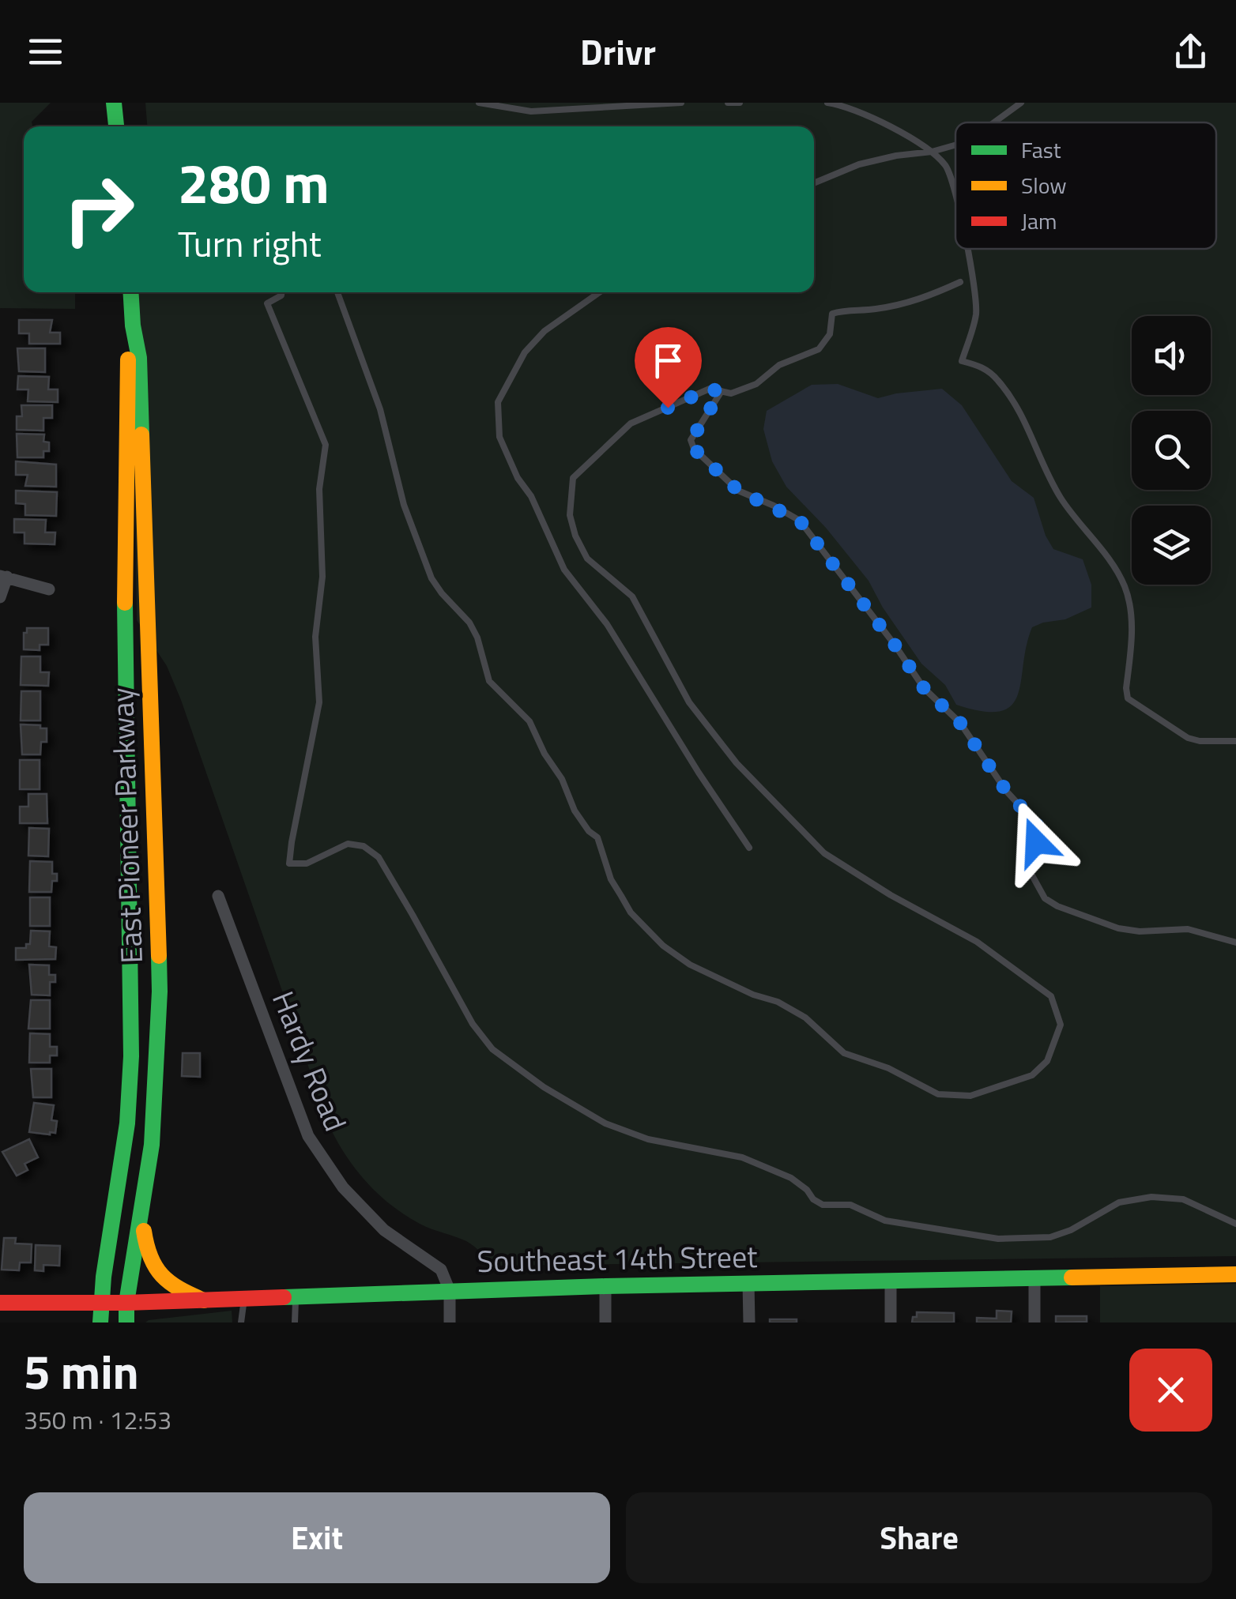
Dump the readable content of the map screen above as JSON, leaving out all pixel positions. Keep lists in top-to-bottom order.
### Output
{
  "streets": {
    "main road": ["East Pioneer Parkway", "Southeast 14th Street"],
    "street": ["Hardy Road"]
  },
  "crossings": [
    ["East Pioneer Parkway", "Southeast 14th Street"],
    ["Hardy Road", "Southeast 14th Street"]
  ],
  "legend": ["Fast", "Slow", "Jam"],
  "page": {
    "header": "Drivr",
    "turn": ["280 m", "Turn right"],
    "heading": ["5 min", "350 m · 12:53"],
    "buttons": ["Exit", "Share"]
  }
}
